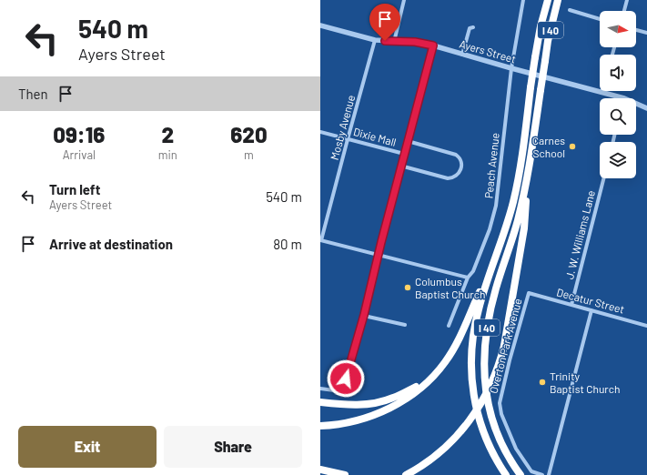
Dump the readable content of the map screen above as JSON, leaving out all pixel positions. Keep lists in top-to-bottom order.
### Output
{
  "streets": {
    "highway": ["I 40"],
    "street": [
      "Ayers Street",
      "Mosby Avenue",
      "Dixie Mall",
      "Peach Avenue",
      "J. W. Williams Lane",
      "Decatur Street",
      "Overton Park Avenue"
    ]
  },
  "crossings": [
    ["Ayers Street", "Mosby Avenue"],
    ["Ayers Street", "Peach Avenue"],
    ["Mosby Avenue", "Dixie Mall"],
    ["J. W. Williams Lane", "Decatur Street"],
    ["Decatur Street", "Overton Park Avenue"]
  ],
  "places": ["Carnes School", "Columbus Baptist Church", "Trinity Baptist Church"],
  "north": "right",
  "page": {
    "turn": ["540 m", "Ayers Street"],
    "then": "Then",
    "eta": [
      "09:16",
      "Arrival",
      "2",
      "min",
      "620",
      "m"
    ],
    "list": [
      {
        "name": "Turn left",
        "note": "Ayers Street",
        "value": "540 m"
      },
      {
        "name": "Arrive at destination",
        "value": "80 m"
      }
    ],
    "buttons": ["Exit", "Share"]
  }
}
